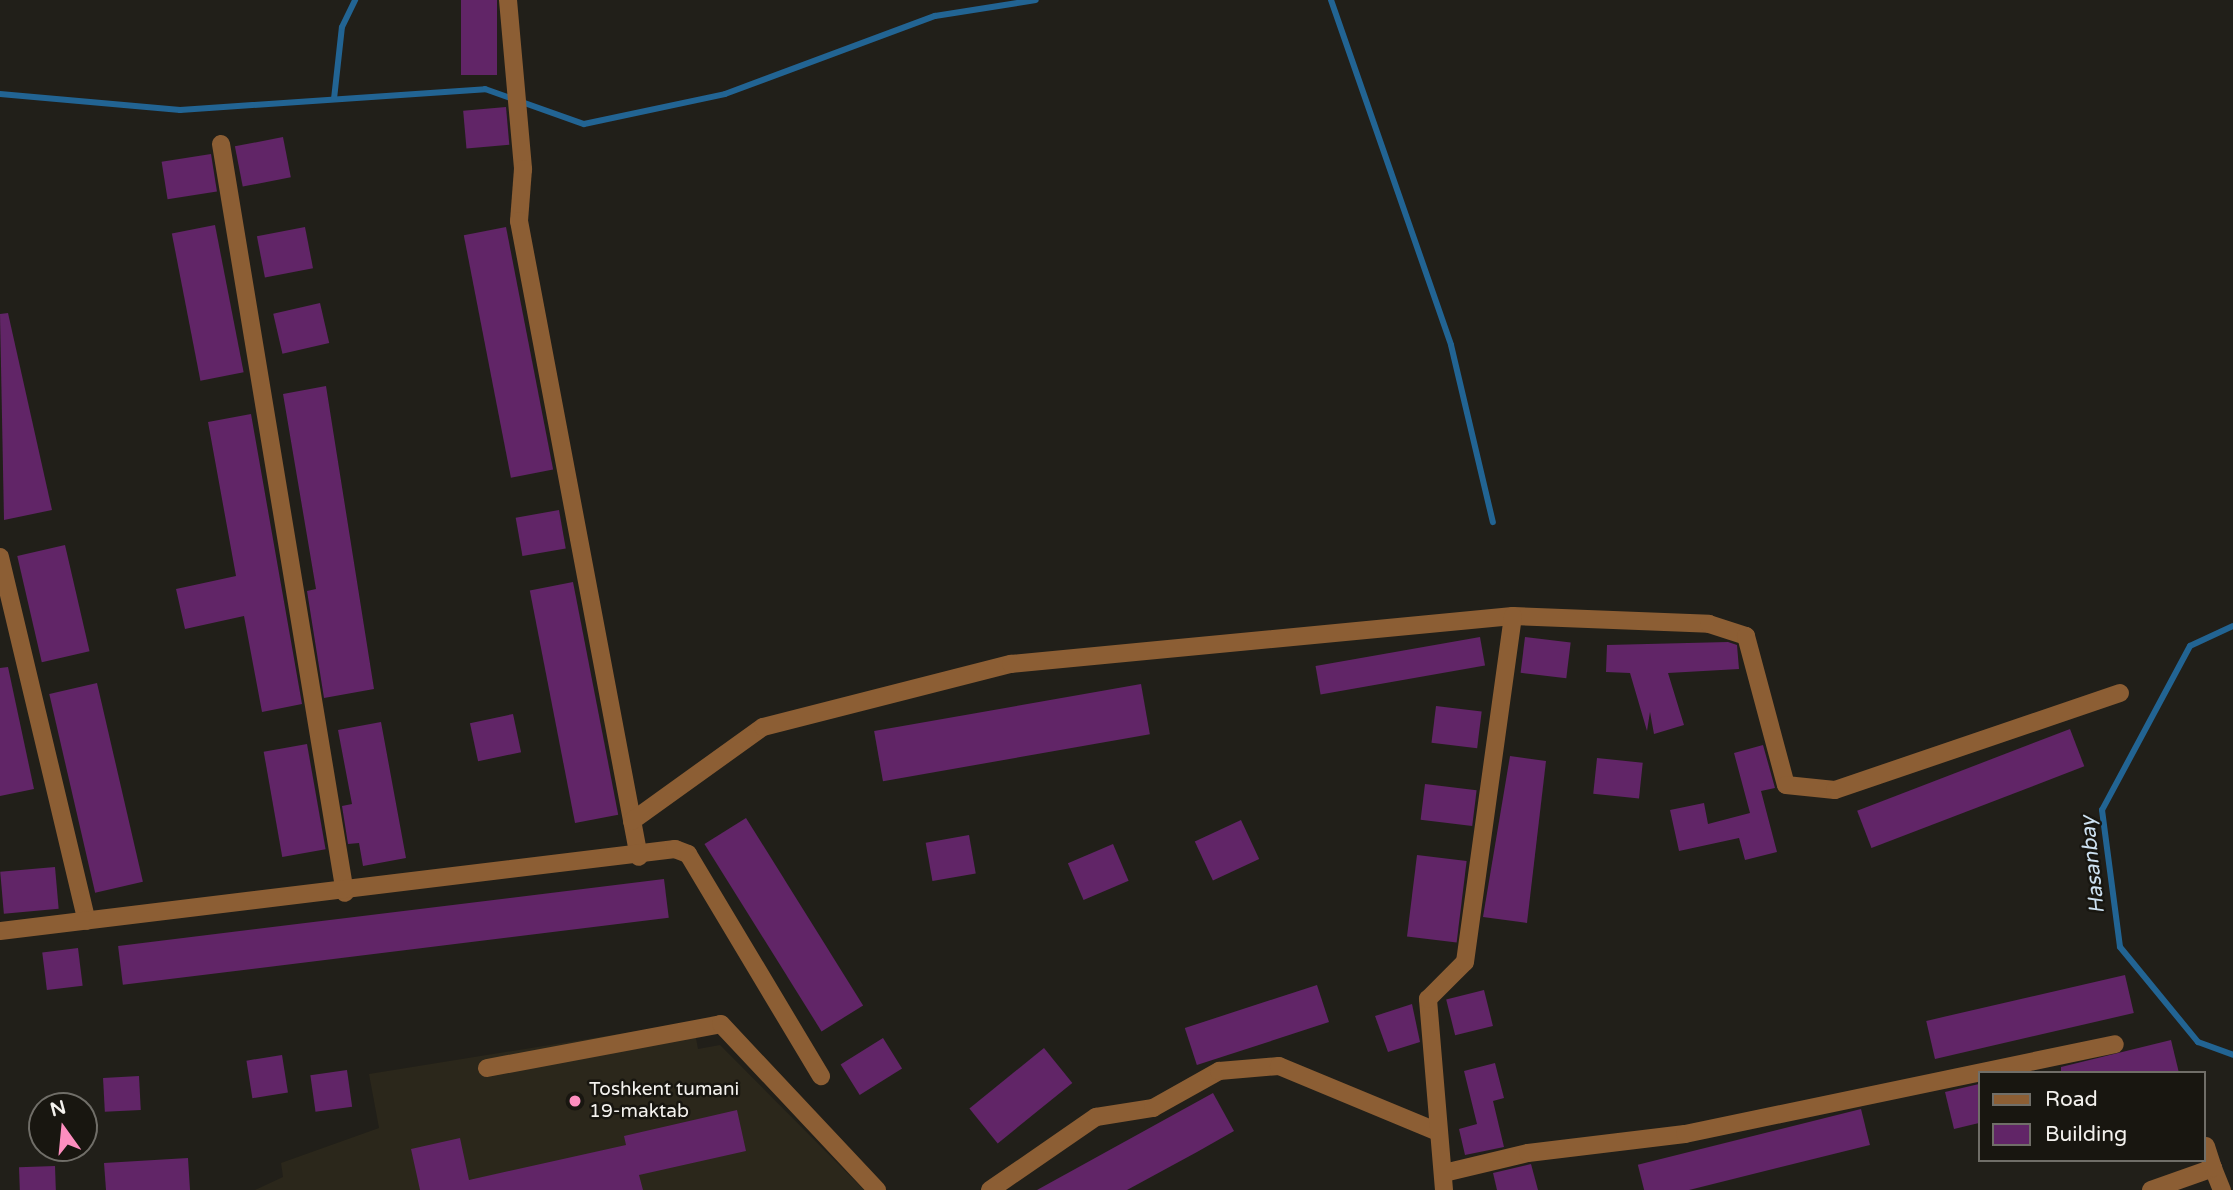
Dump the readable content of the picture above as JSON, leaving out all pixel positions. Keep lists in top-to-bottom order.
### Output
{
  "water": ["Hasanbay"],
  "places": ["Toshkent tumani 19-maktab"],
  "legend": ["Road", "Building"],
  "north": "top"
}
